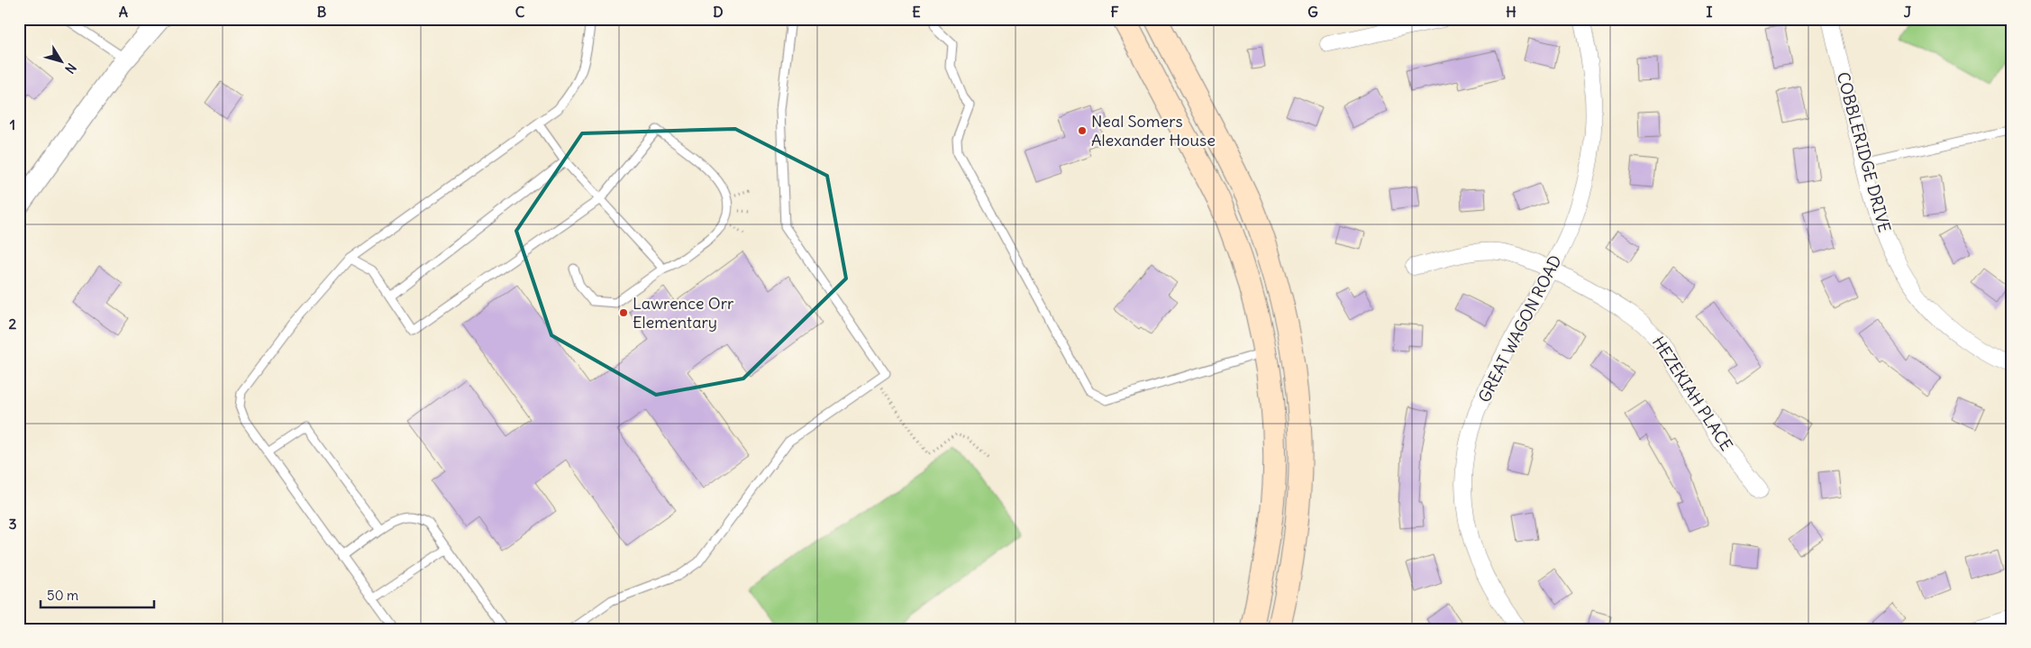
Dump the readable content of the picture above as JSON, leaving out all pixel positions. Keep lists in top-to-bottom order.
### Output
{
  "streets": {
    "street": ["COBBLERIDGE DRIVE", "GREAT WAGON ROAD", "HEZEKIAH PLACE"]
  },
  "crossings": [
    ["GREAT WAGON ROAD", "HEZEKIAH PLACE"]
  ],
  "places": ["Neal Somers Alexander House", "Lawrence Orr Elementary"],
  "scale_bar": "50 m",
  "north": "bottom right",
  "grid": {
    "columns": [
      "A",
      "B",
      "C",
      "D",
      "E",
      "F",
      "G",
      "H",
      "I",
      "J"
    ],
    "rows": ["1", "2", "3"]
  }
}
